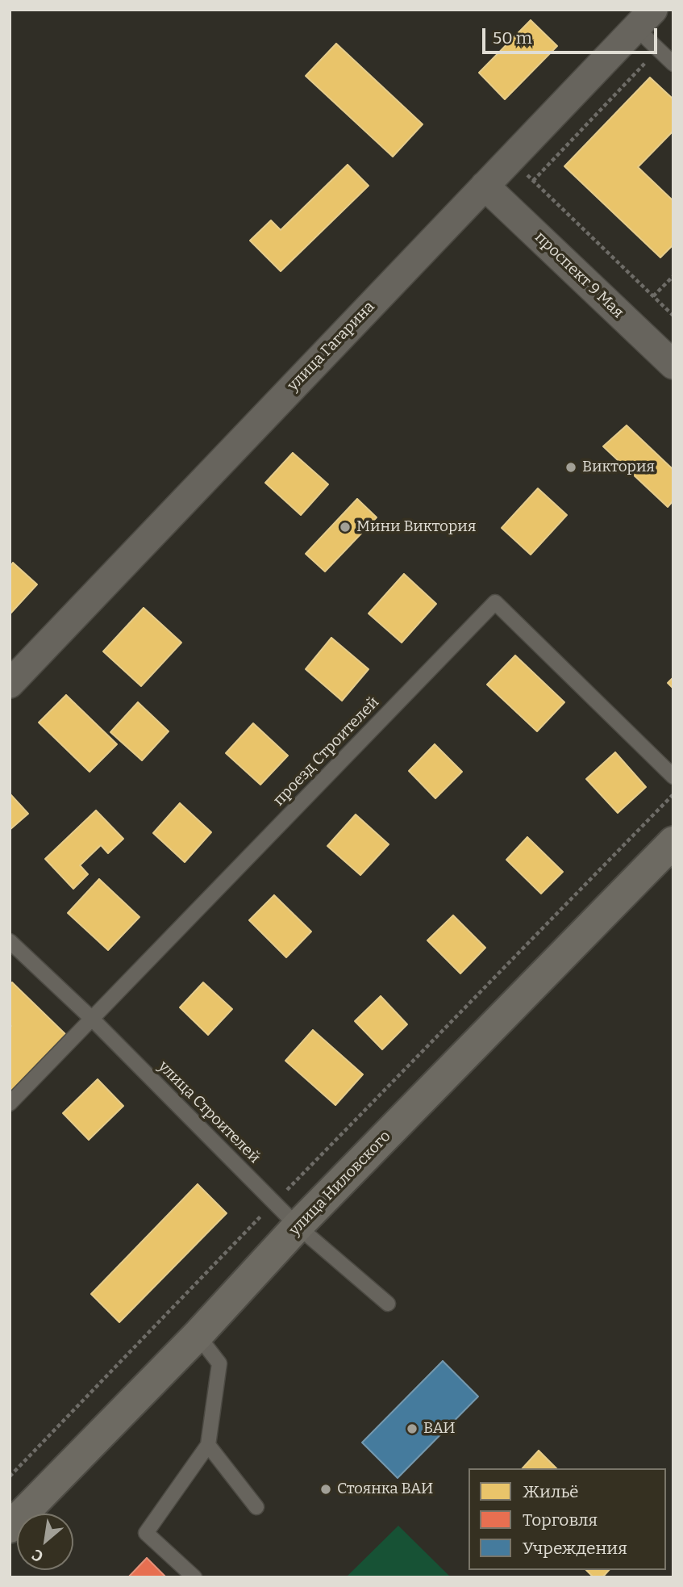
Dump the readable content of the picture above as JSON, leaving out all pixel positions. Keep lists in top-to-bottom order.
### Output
{
  "streets": {
    "street": ["проспект 9 Мая", "улица Гагарина", "улица Ниловского"],
    "lane": ["проезд Строителей", "улица Строителей"]
  },
  "crossings": [
    ["проспект 9 Мая", "улица Гагарина"],
    ["проезд Строителей", "улица Строителей"],
    ["улица Строителей", "улица Ниловского"]
  ],
  "places": [
    "Виктория",
    "Мини Виктория",
    "ВАИ",
    "Стоянка ВАИ"
  ],
  "legend": ["Жильё", "Торговля", "Учреждения"],
  "scale_bar": "50 m",
  "north": "bottom left"
}
